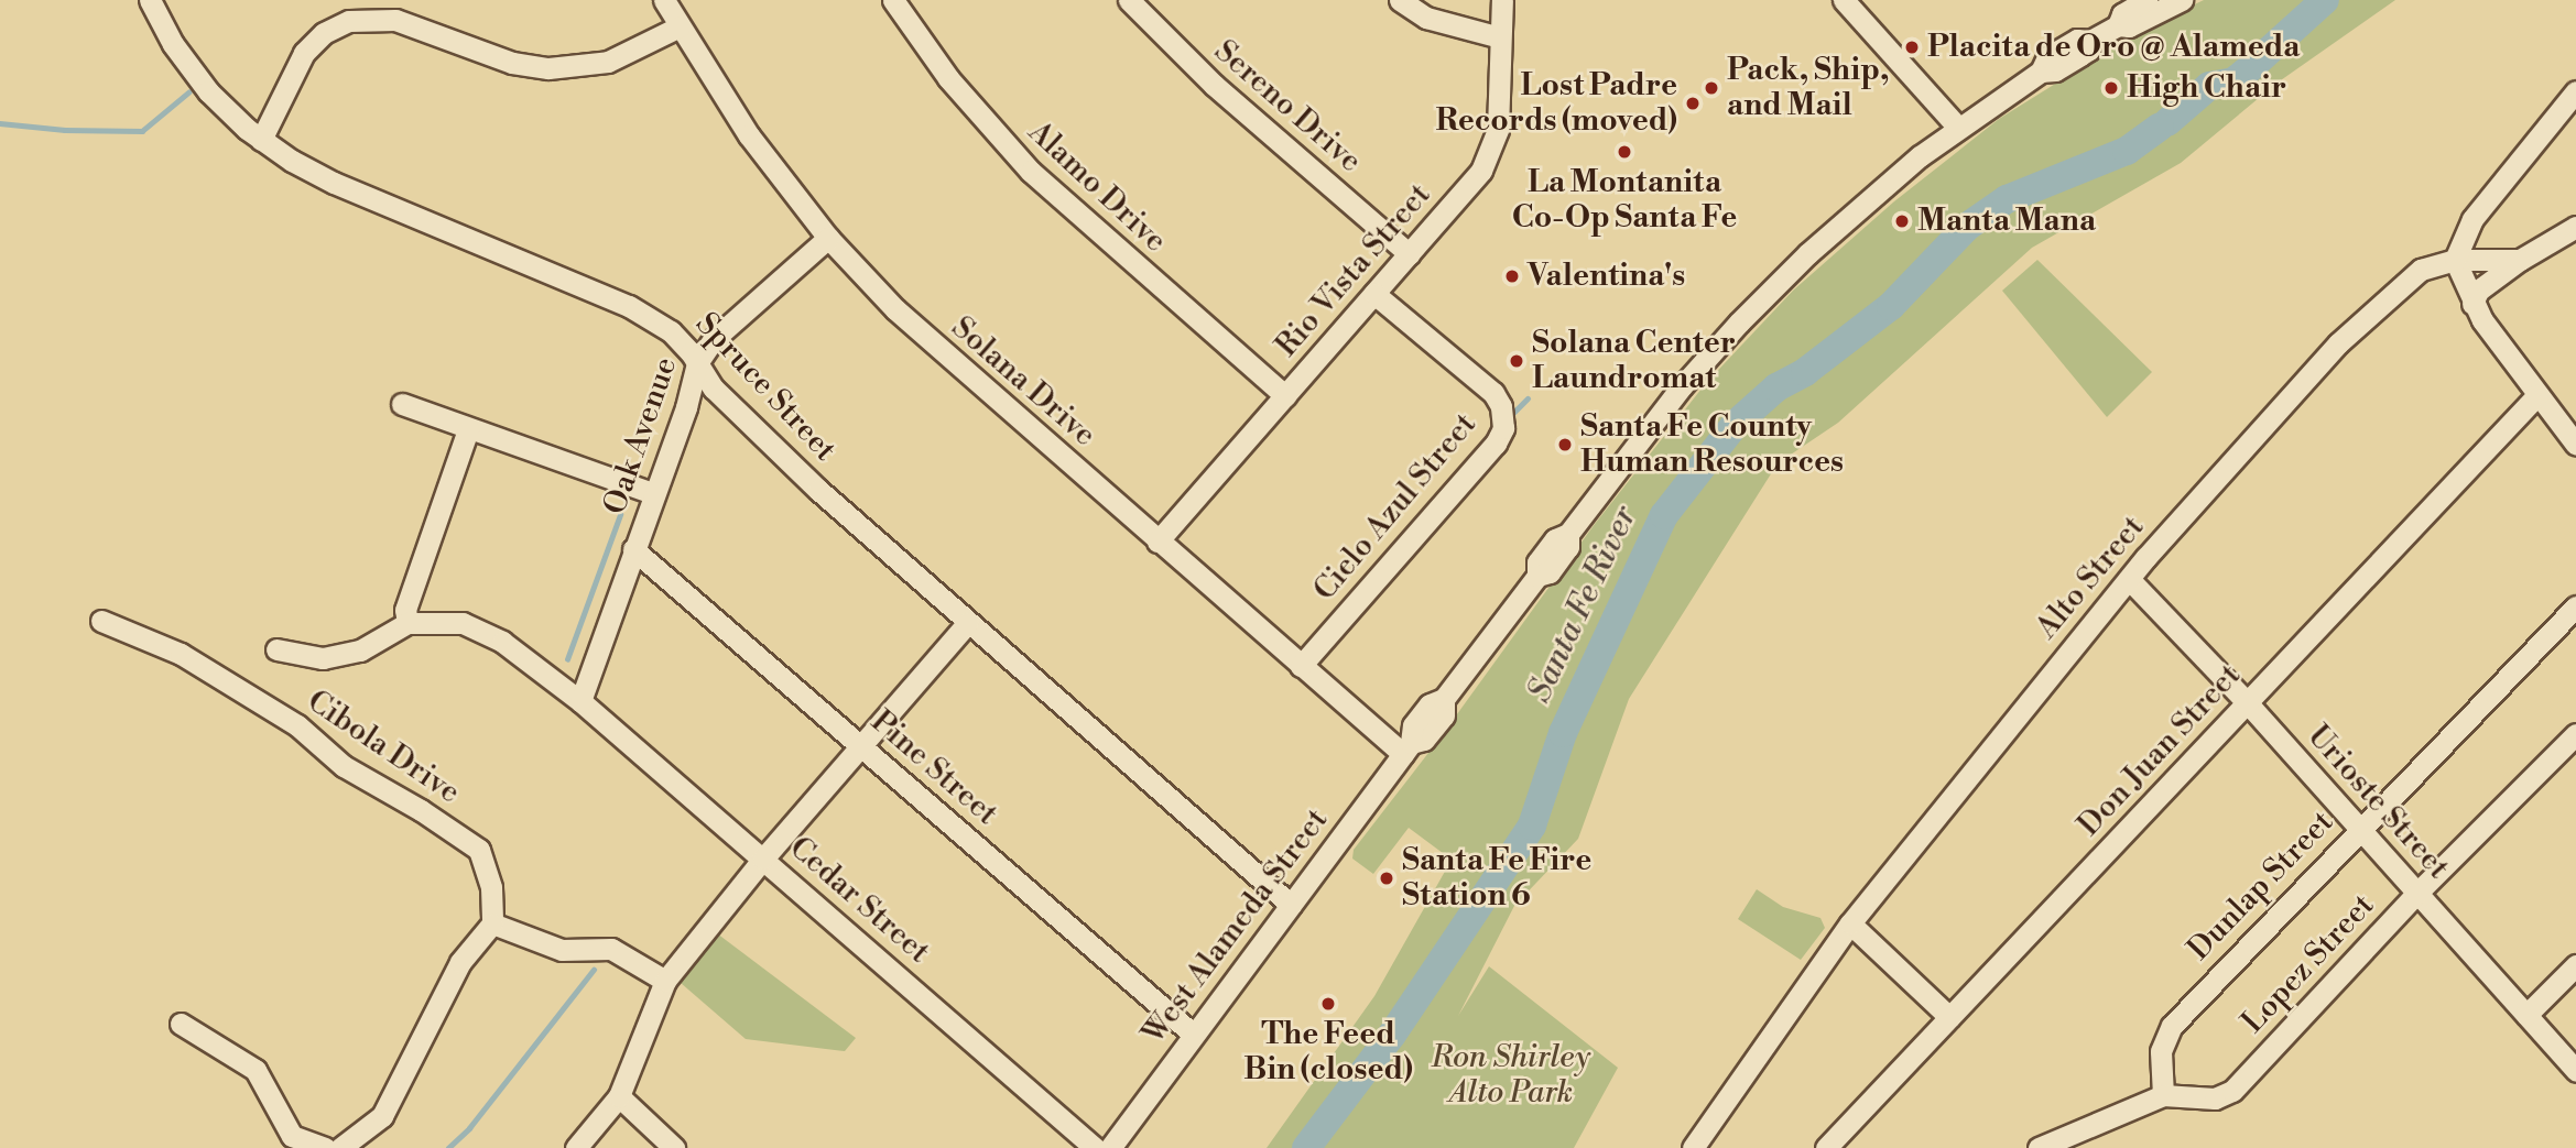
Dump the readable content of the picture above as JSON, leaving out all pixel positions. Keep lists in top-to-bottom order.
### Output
{
  "streets": {
    "street": [
      "Sereno Drive",
      "Alamo Drive",
      "Rio Vista Street",
      "Solana Drive",
      "Spruce Street",
      "Oak Avenue",
      "Cielo Azul Street",
      "Alto Street",
      "Cibola Drive",
      "Don Juan Street",
      "Pine Street",
      "Urioste Street",
      "Dunlap Street",
      "Cedar Street",
      "West Alameda Street",
      "Lopez Street"
    ]
  },
  "crossings": [
    ["Sereno Drive", "Rio Vista Street"],
    ["Alamo Drive", "Rio Vista Street"],
    ["Rio Vista Street", "Solana Drive"],
    ["Rio Vista Street", "Cielo Azul Street"],
    ["Solana Drive", "Oak Avenue"],
    ["Solana Drive", "Cielo Azul Street"],
    ["Solana Drive", "West Alameda Street"],
    ["Spruce Street", "Oak Avenue"],
    ["Spruce Street", "West Alameda Street"],
    ["Oak Avenue", "Pine Street"],
    ["Oak Avenue", "Cedar Street"],
    ["Alto Street", "Urioste Street"],
    ["Don Juan Street", "Urioste Street"],
    ["Pine Street", "West Alameda Street"],
    ["Urioste Street", "Dunlap Street"],
    ["Urioste Street", "Lopez Street"],
    ["Dunlap Street", "Lopez Street"]
  ],
  "water": ["Santa Fe River"],
  "parks": ["Ron Shirley Alto Park"],
  "places": [
    "Placita de Oro @ Alameda",
    "Pack, Ship, and Mail",
    "High Chair",
    "Lost Padre Records (moved)",
    "La Montanita Co-Op Santa Fe",
    "Manta Mana",
    "Valentina's",
    "Solana Center Laundromat",
    "Santa Fe County Human Resources",
    "Santa Fe Fire Station 6",
    "The Feed Bin (closed)"
  ]
}
